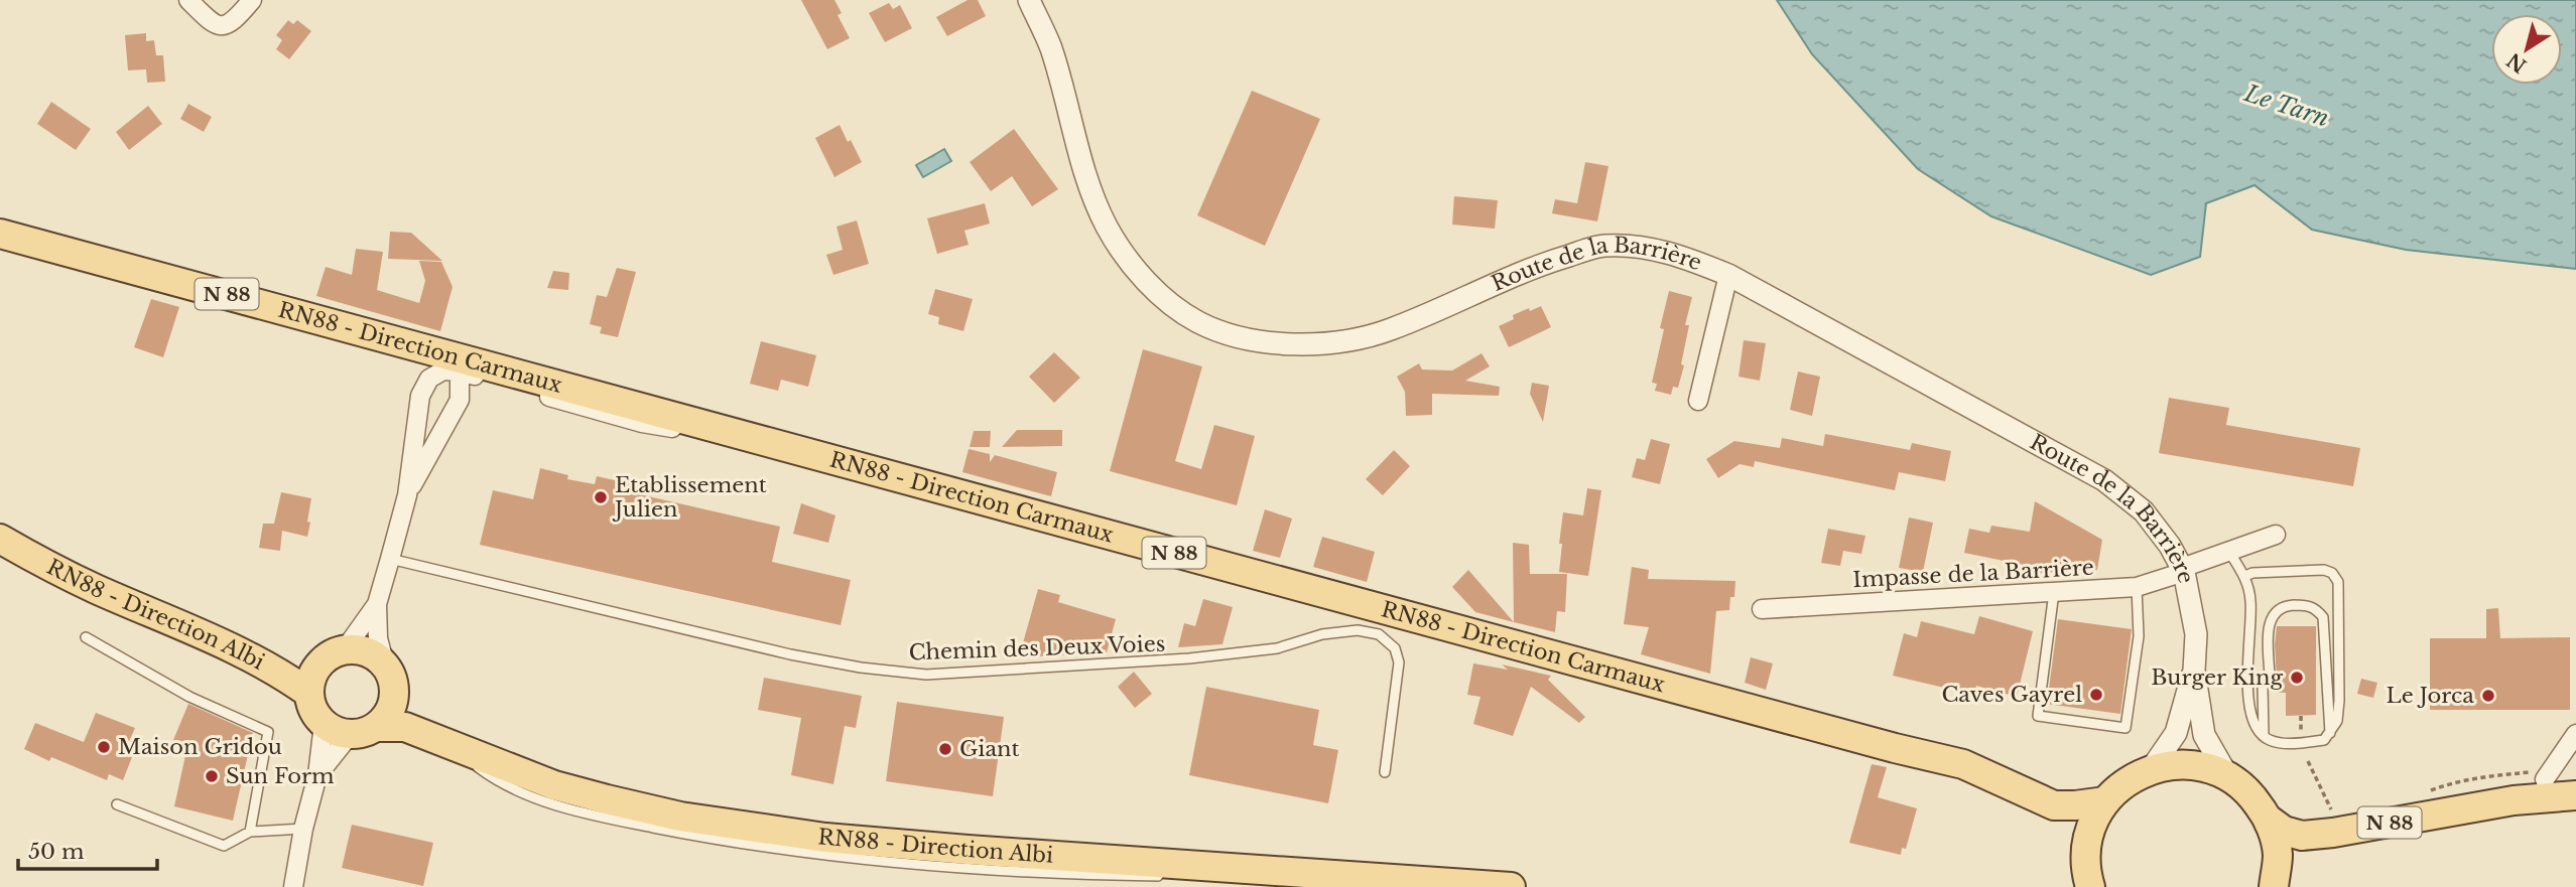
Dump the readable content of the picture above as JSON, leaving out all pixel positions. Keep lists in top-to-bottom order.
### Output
{
  "streets": {
    "main road": ["N 88", "RN88 - Direction Carmaux", "RN88 - Direction Albi"],
    "street": ["Route de la Barrière", "Impasse de la Barrière"],
    "lane": ["Chemin des Deux Voies"]
  },
  "crossings": [
    ["Route de la Barrière", "Impasse de la Barrière"]
  ],
  "water": ["Le Tarn"],
  "places": [
    "Etablissement Julien",
    "Burger King",
    "Caves Gayrel",
    "Le Jorca",
    "Maison Gridou",
    "Giant",
    "Sun Form"
  ],
  "scale_bar": "50 m",
  "north": "bottom left"
}
